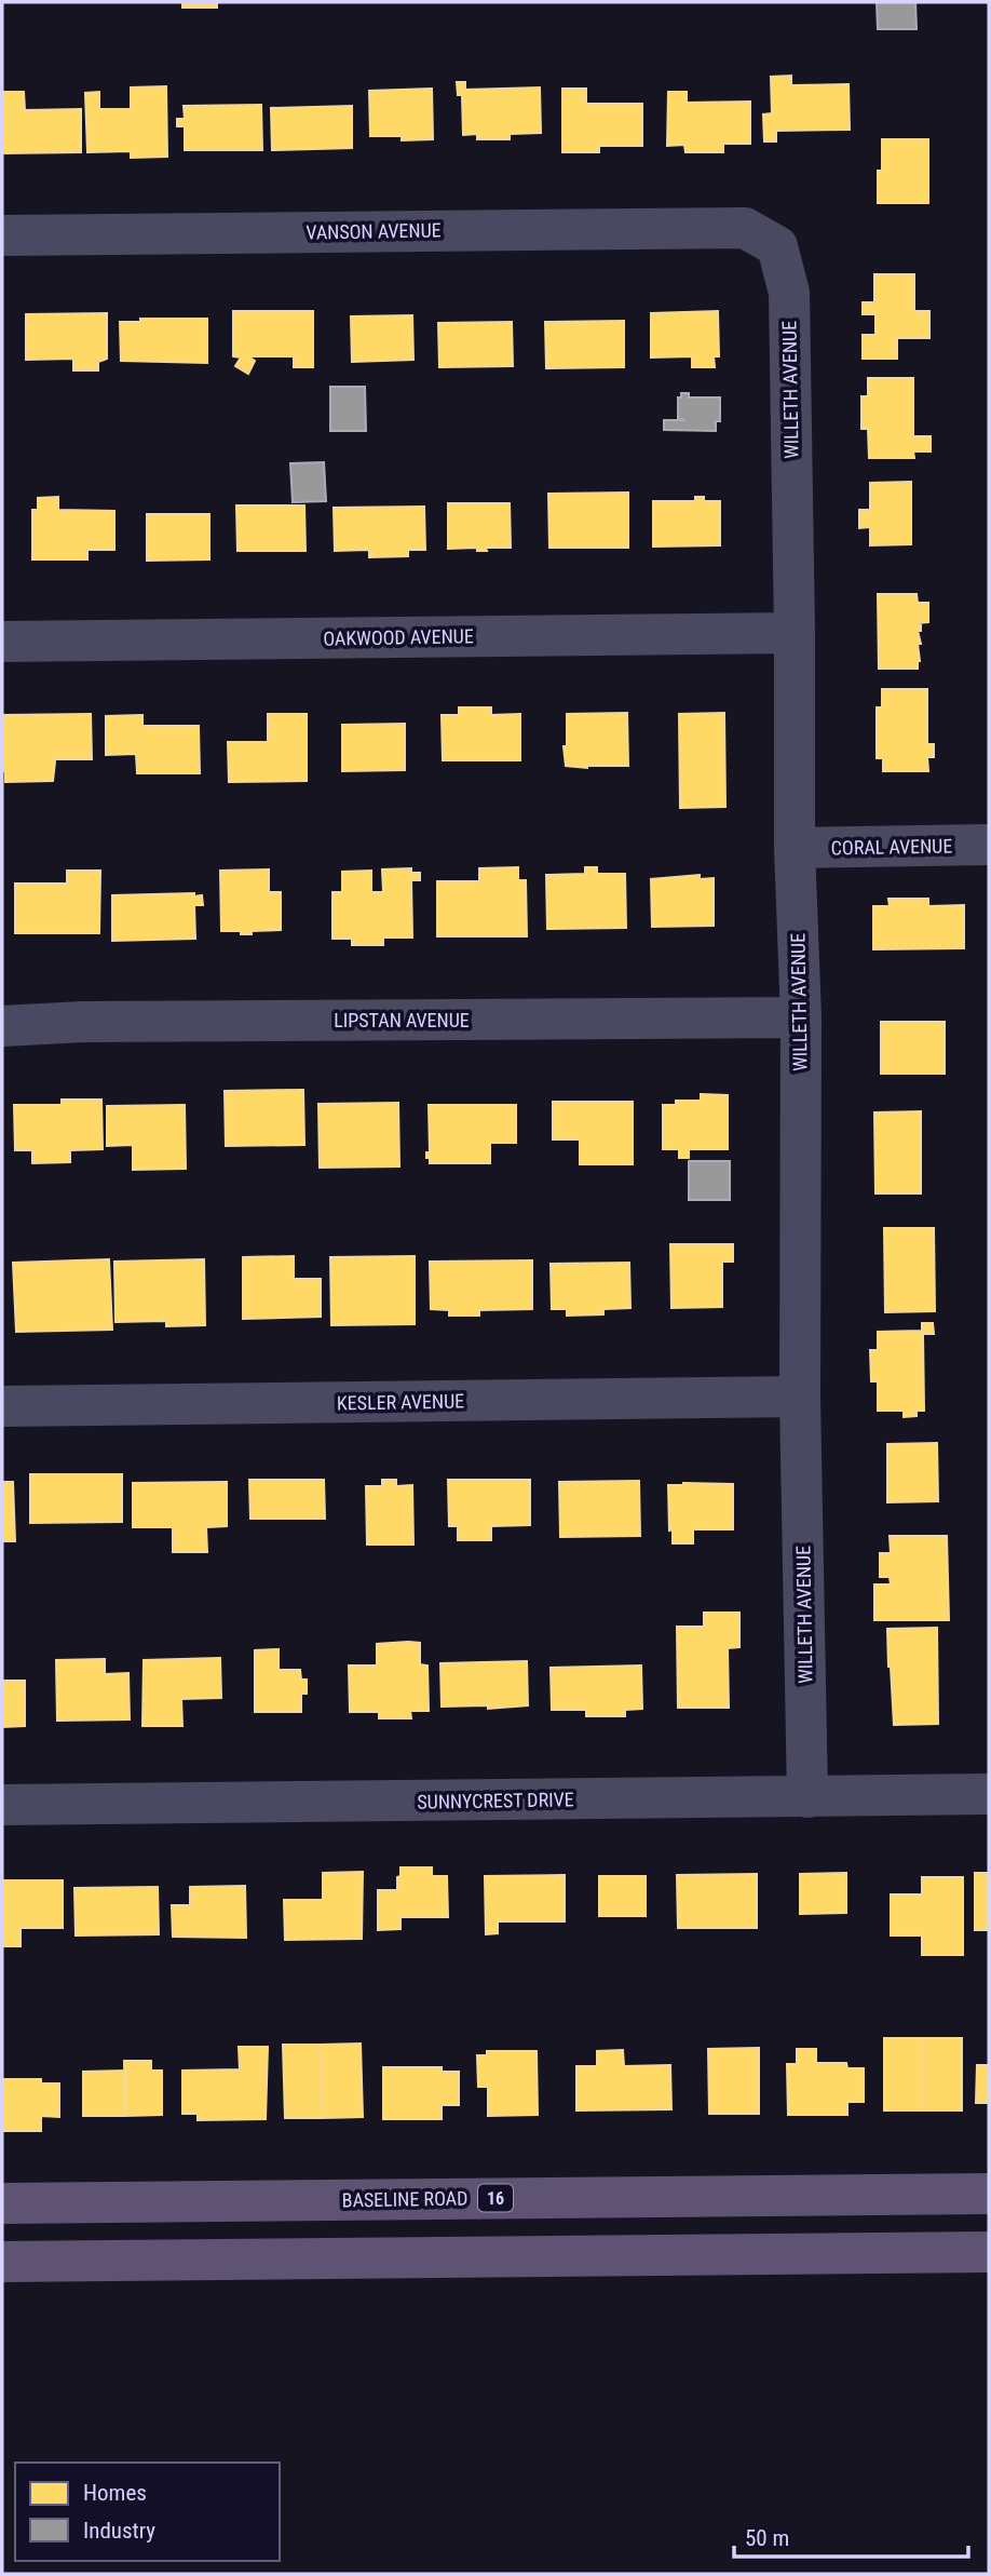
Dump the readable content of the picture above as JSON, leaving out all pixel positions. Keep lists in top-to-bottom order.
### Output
{
  "streets": {
    "main road": ["16", "BASELINE ROAD"],
    "street": [
      "VANSON AVENUE",
      "WILLETH AVENUE",
      "OAKWOOD AVENUE",
      "CORAL AVENUE",
      "LIPSTAN AVENUE",
      "KESLER AVENUE",
      "SUNNYCREST DRIVE"
    ]
  },
  "crossings": [
    ["VANSON AVENUE", "WILLETH AVENUE"],
    ["WILLETH AVENUE", "OAKWOOD AVENUE"],
    ["WILLETH AVENUE", "CORAL AVENUE"],
    ["WILLETH AVENUE", "LIPSTAN AVENUE"],
    ["WILLETH AVENUE", "KESLER AVENUE"],
    ["WILLETH AVENUE", "SUNNYCREST DRIVE"]
  ],
  "legend": ["Homes", "Industry"],
  "scale_bar": "50 m"
}
